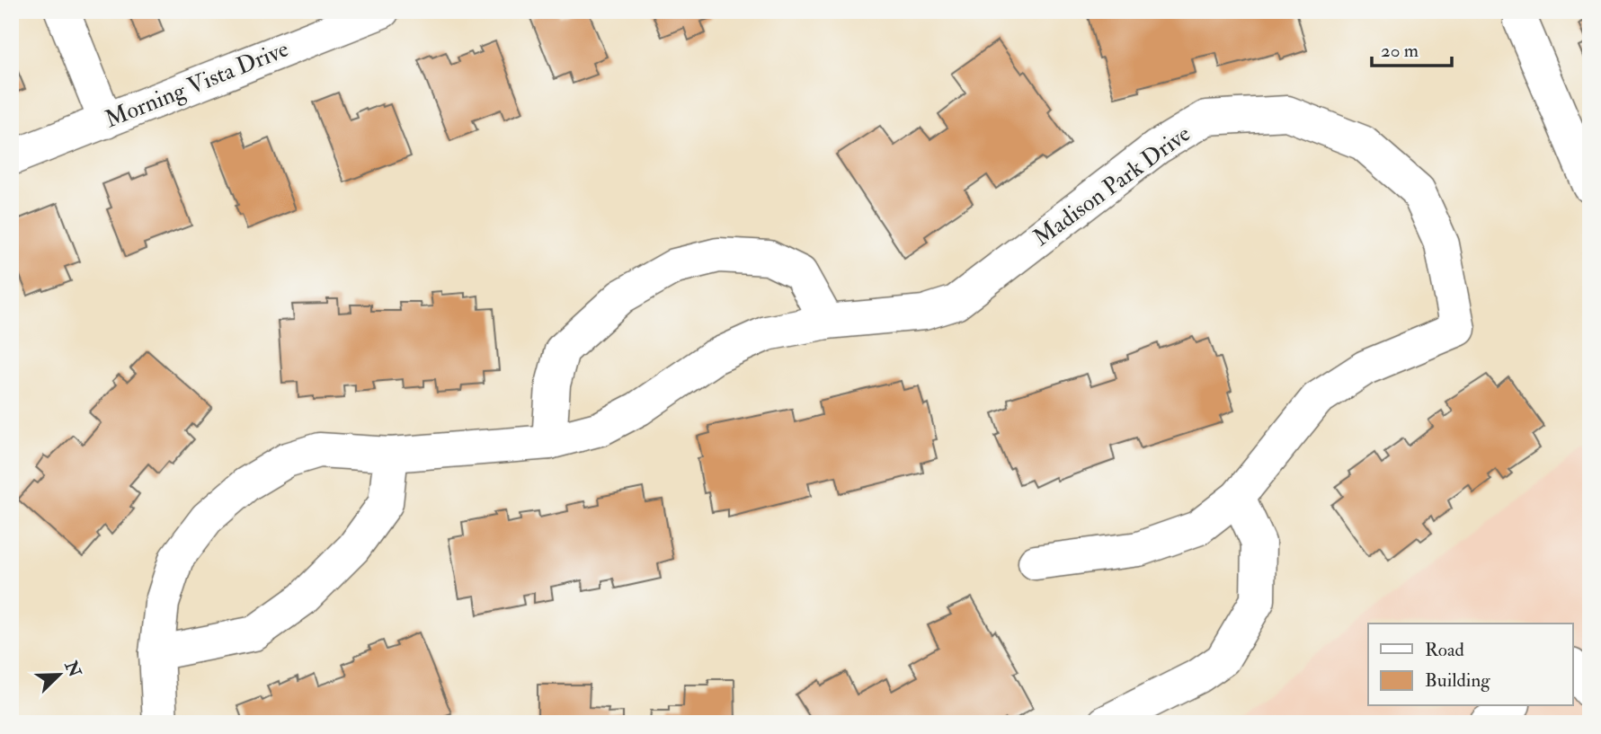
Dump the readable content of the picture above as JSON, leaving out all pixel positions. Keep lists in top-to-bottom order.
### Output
{
  "streets": {
    "street": ["Morning Vista Drive", "Madison Park Drive"]
  },
  "legend": ["Road", "Building"],
  "scale_bar": "20 m",
  "north": "top right"
}
